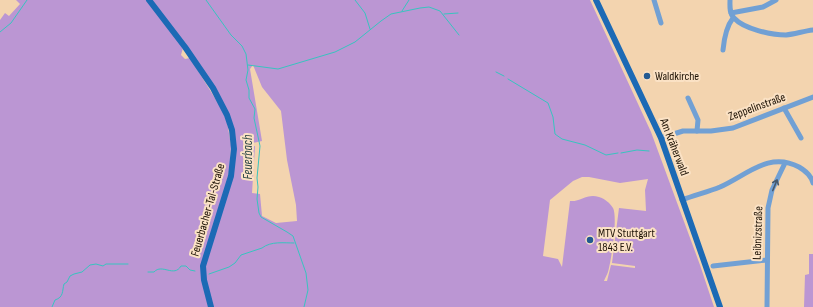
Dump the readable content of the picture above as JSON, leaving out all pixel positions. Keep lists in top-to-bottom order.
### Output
{
  "streets": {
    "main road": ["Am Kräherwald", "Feuerbacher-Tal-Straße"],
    "street": ["Zeppelinstraße", "Leibnizstraße"]
  },
  "crossings": [
    ["Zeppelinstraße", "Am Kräherwald"]
  ],
  "one_way": ["Leibnizstraße"],
  "water": ["Feuerbach"],
  "places": ["Waldkirche", "MTV Stuttgart 1843 E.V."]
}
